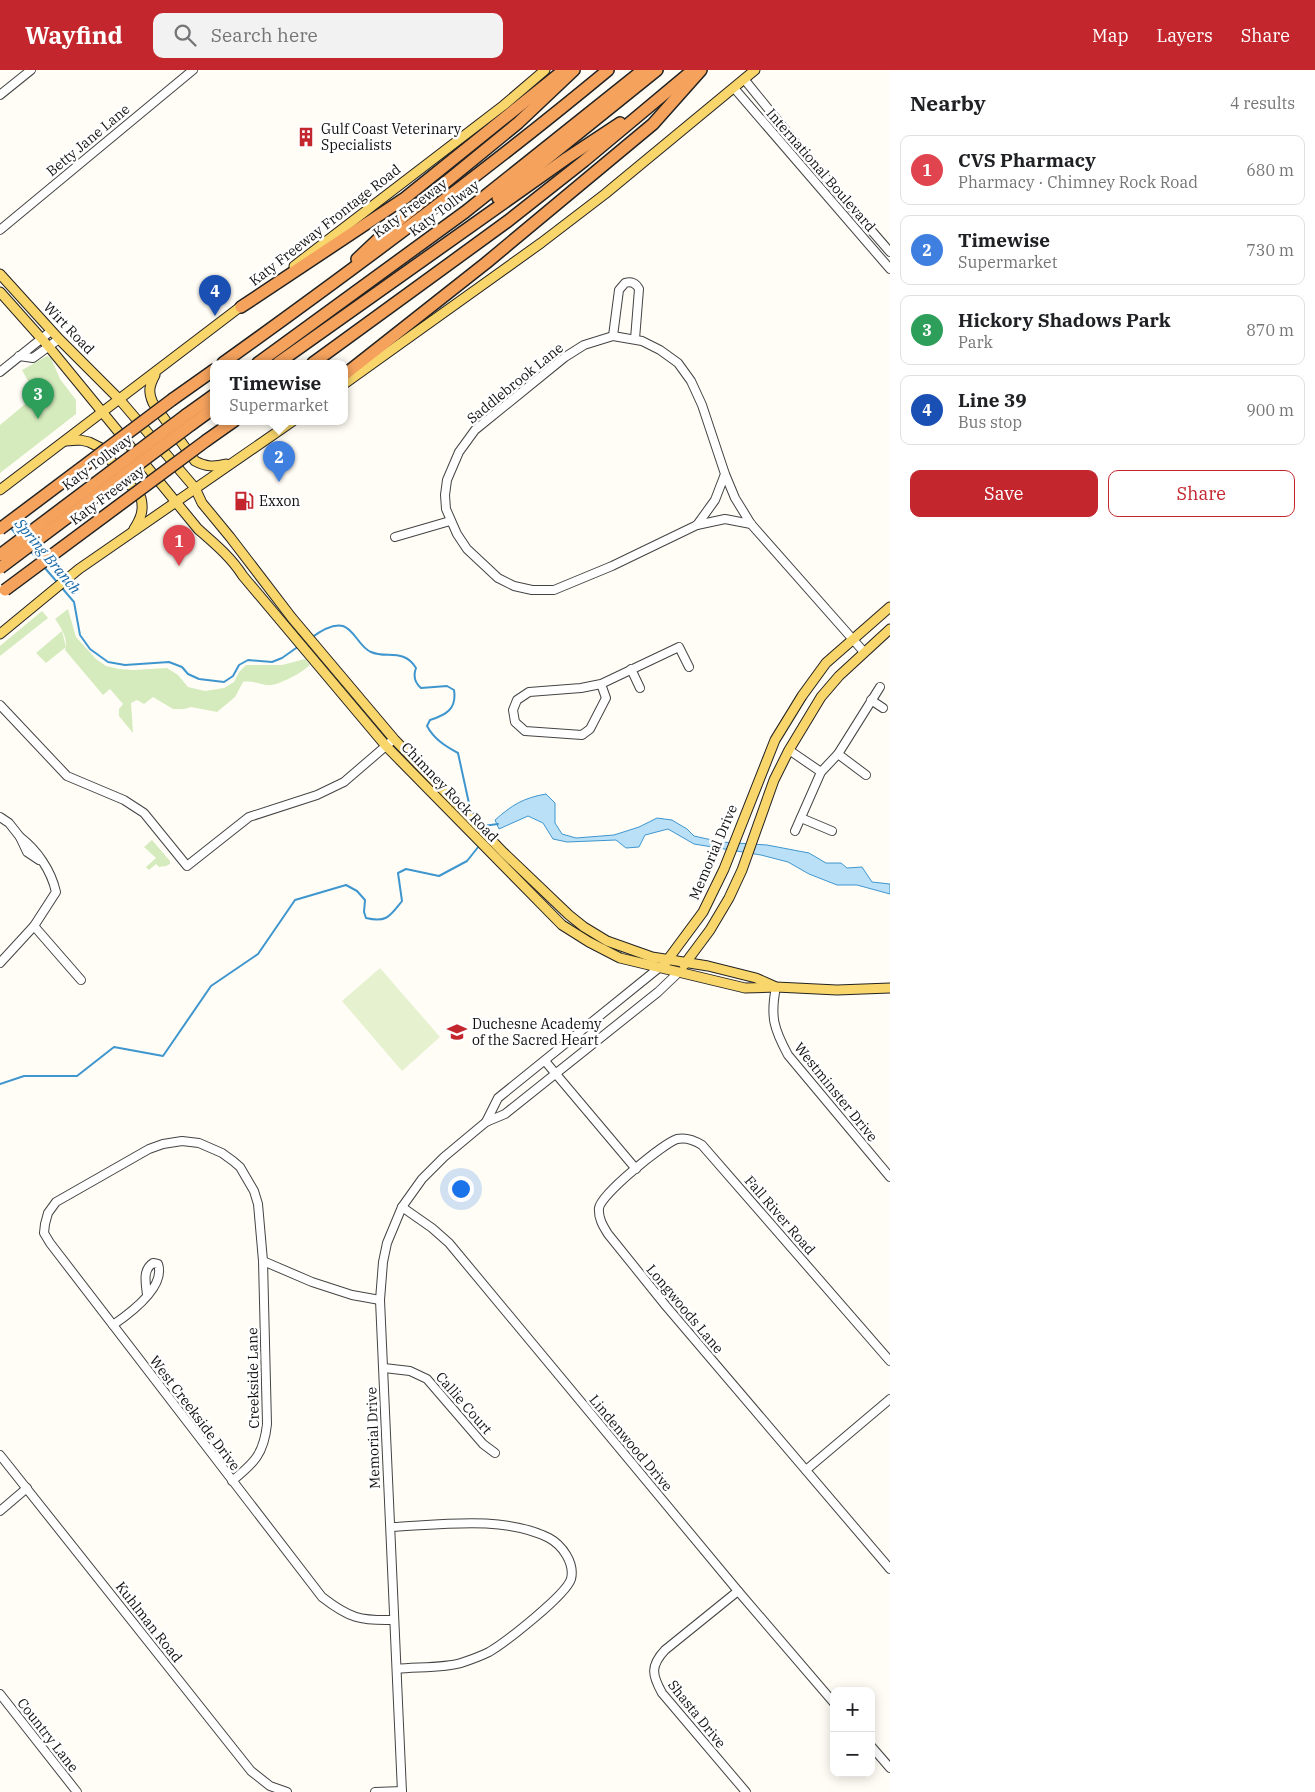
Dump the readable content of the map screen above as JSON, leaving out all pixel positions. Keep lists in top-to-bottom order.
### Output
{
  "streets": {
    "highway": ["Katy Freeway", "Katy Tollway"],
    "main road": [
      "Katy Freeway Frontage Road",
      "Wirt Road",
      "Chimney Rock Road",
      "Memorial Drive"
    ],
    "street": [
      "Betty Jane Lane",
      "International Boulevard",
      "Saddlebrook Lane",
      "Westminster Drive",
      "Fall River Road",
      "Longwoods Lane",
      "Creekside Lane",
      "Callie Court",
      "West Creekside Drive",
      "Lindenwood Drive",
      "Kuhlman Road",
      "Shasta Drive",
      "Country Lane"
    ]
  },
  "crossings": [
    ["Katy Freeway Frontage Road", "Wirt Road"],
    ["Wirt Road", "Chimney Rock Road"],
    ["Saddlebrook Lane", "Memorial Drive"],
    ["Chimney Rock Road", "Memorial Drive"],
    ["Chimney Rock Road", "Westminster Drive"],
    ["Memorial Drive", "Callie Court"],
    ["Memorial Drive", "West Creekside Drive"],
    ["Memorial Drive", "Lindenwood Drive"],
    ["Fall River Road", "Longwoods Lane"],
    ["Creekside Lane", "West Creekside Drive"],
    ["Lindenwood Drive", "Shasta Drive"]
  ],
  "water": ["Spring Branch"],
  "places": {
    "building": ["Gulf Coast Veterinary Specialists"],
    "fuel station": ["Exxon"],
    "school or university": ["Duchesne Academy of the Sacred Heart"]
  },
  "page": {
    "header": "Wayfind",
    "search": "Search here",
    "nav": ["Map", "Layers", "Share"],
    "heading": ["Nearby", "4 results"],
    "list": [
      {
        "mark": "1",
        "name": "CVS Pharmacy",
        "note": "Pharmacy · Chimney Rock Road",
        "value": "680 m"
      },
      {
        "mark": "2",
        "name": "Timewise",
        "note": "Supermarket",
        "value": "730 m"
      },
      {
        "mark": "3",
        "name": "Hickory Shadows Park",
        "note": "Park",
        "value": "870 m"
      },
      {
        "mark": "4",
        "name": "Line 39",
        "note": "Bus stop",
        "value": "900 m"
      }
    ],
    "pins": [
      "4",
      "3",
      "2",
      "1"
    ],
    "popup": ["Timewise", "Supermarket"],
    "buttons": ["Save", "Share"],
    "map_buttons": ["+", "−"]
  }
}
